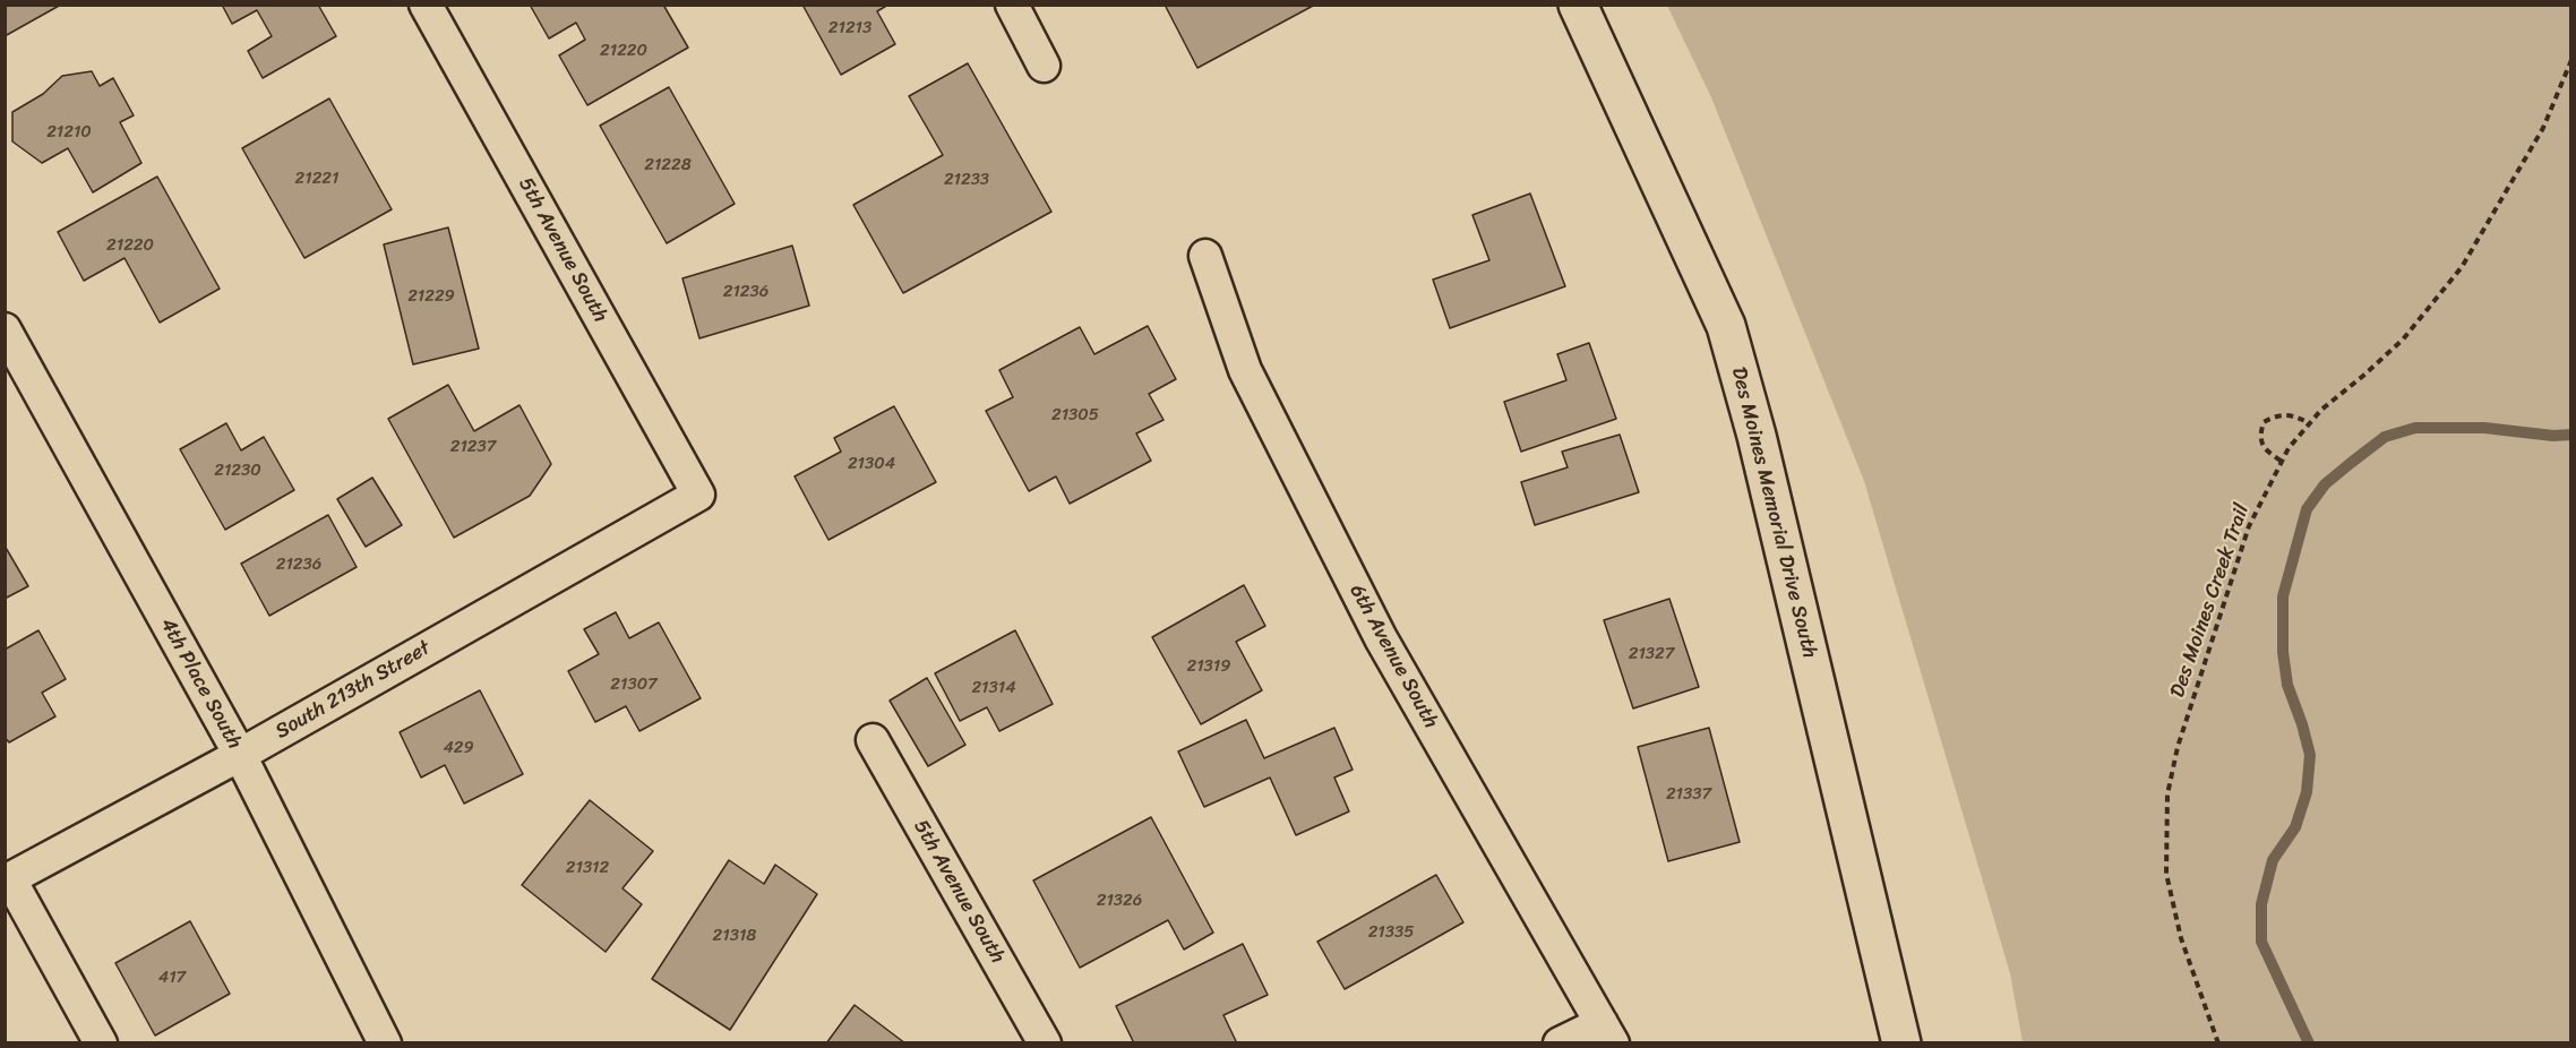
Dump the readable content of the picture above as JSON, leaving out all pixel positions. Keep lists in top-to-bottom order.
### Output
{
  "streets": {
    "main road": ["Des Moines Memorial Drive South"],
    "street": [
      "5th Avenue South",
      "6th Avenue South",
      "4th Place South",
      "South 213th Street"
    ],
    "path": ["Des Moines Creek Trail"]
  },
  "crossings": [
    ["5th Avenue South", "South 213th Street"],
    ["4th Place South", "South 213th Street"]
  ],
  "house_numbers": [
    "21213",
    "21220",
    "21210",
    "21228",
    "21221",
    "21233",
    "21220",
    "21236",
    "21229",
    "21305",
    "21237",
    "21304",
    "21230",
    "21236",
    "21327",
    "21319",
    "21307",
    "21314",
    "429",
    "21337",
    "21312",
    "21326",
    "21335",
    "21318",
    "417"
  ]
}
